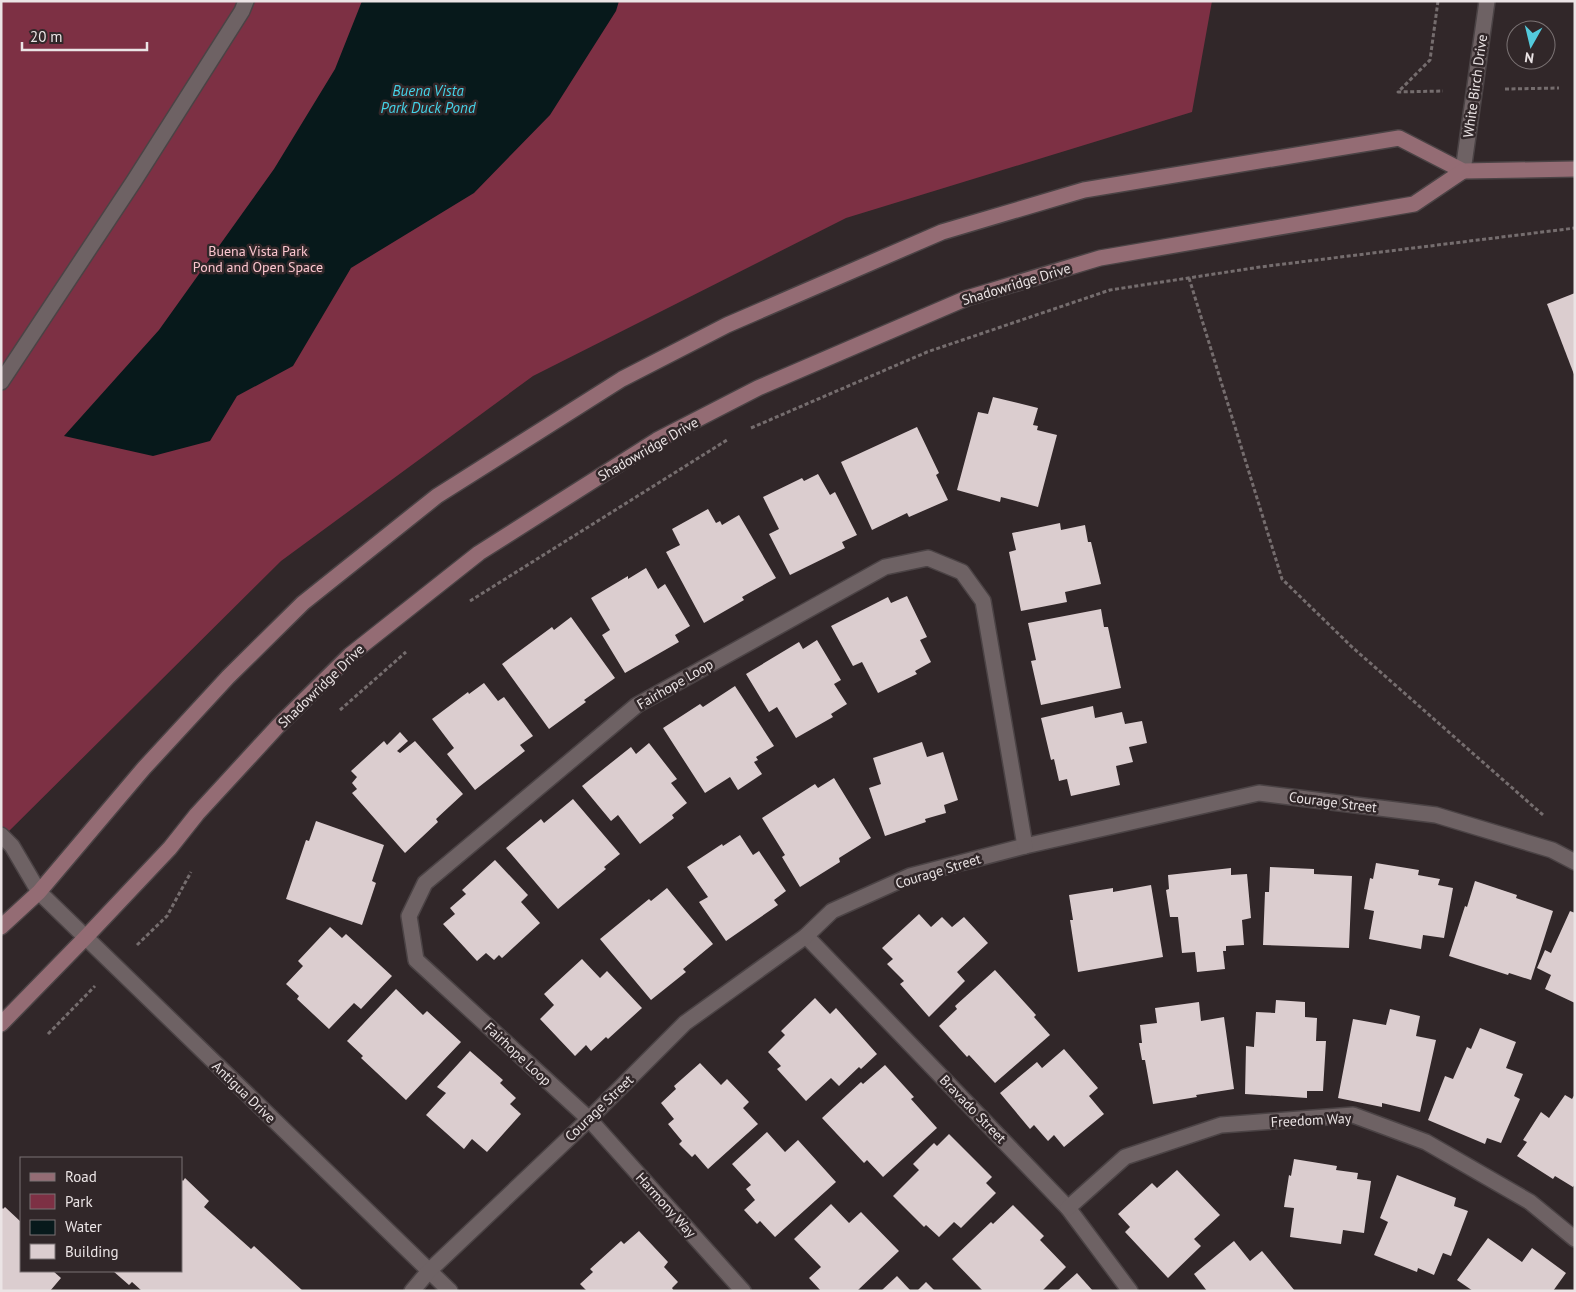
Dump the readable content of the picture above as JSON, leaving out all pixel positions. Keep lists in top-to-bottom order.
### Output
{
  "streets": {
    "street": [
      "White Birch Drive",
      "Shadowridge Drive",
      "Fairhope Loop",
      "Courage Street",
      "Antigua Drive",
      "Bravado Street",
      "Freedom Way",
      "Harmony Way"
    ]
  },
  "crossings": [
    ["White Birch Drive", "Shadowridge Drive"],
    ["Shadowridge Drive", "Antigua Drive"],
    ["Fairhope Loop", "Courage Street"],
    ["Fairhope Loop", "Harmony Way"],
    ["Courage Street", "Antigua Drive"],
    ["Courage Street", "Bravado Street"],
    ["Courage Street", "Harmony Way"],
    ["Bravado Street", "Freedom Way"]
  ],
  "water": ["Buena Vista Park Duck Pond"],
  "parks": ["Buena Vista Park Pond and Open Space"],
  "legend": [
    "Road",
    "Park",
    "Water",
    "Building"
  ],
  "scale_bar": "20 m",
  "north": "bottom"
}
